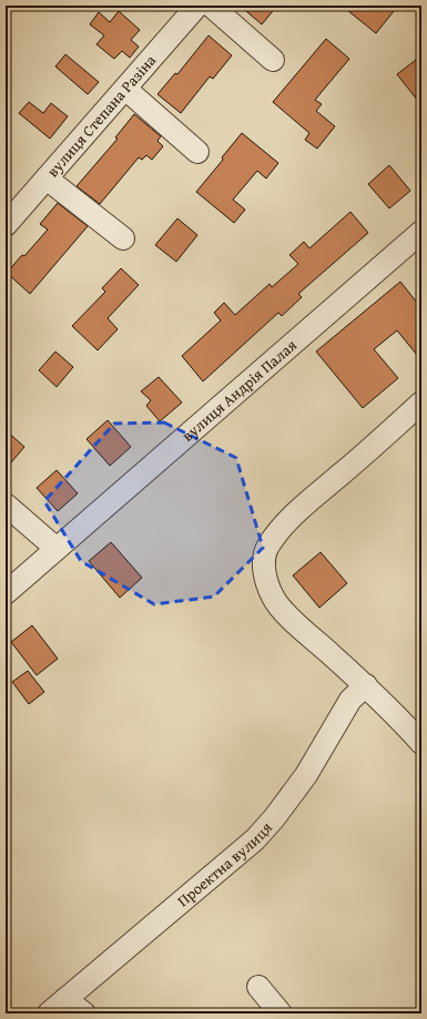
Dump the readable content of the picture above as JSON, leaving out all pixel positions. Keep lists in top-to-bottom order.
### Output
{
  "streets": {
    "street": ["вулиця Степана Разіна", "вулиця Андрія Палая", "Проектна вулиця"]
  }
}
